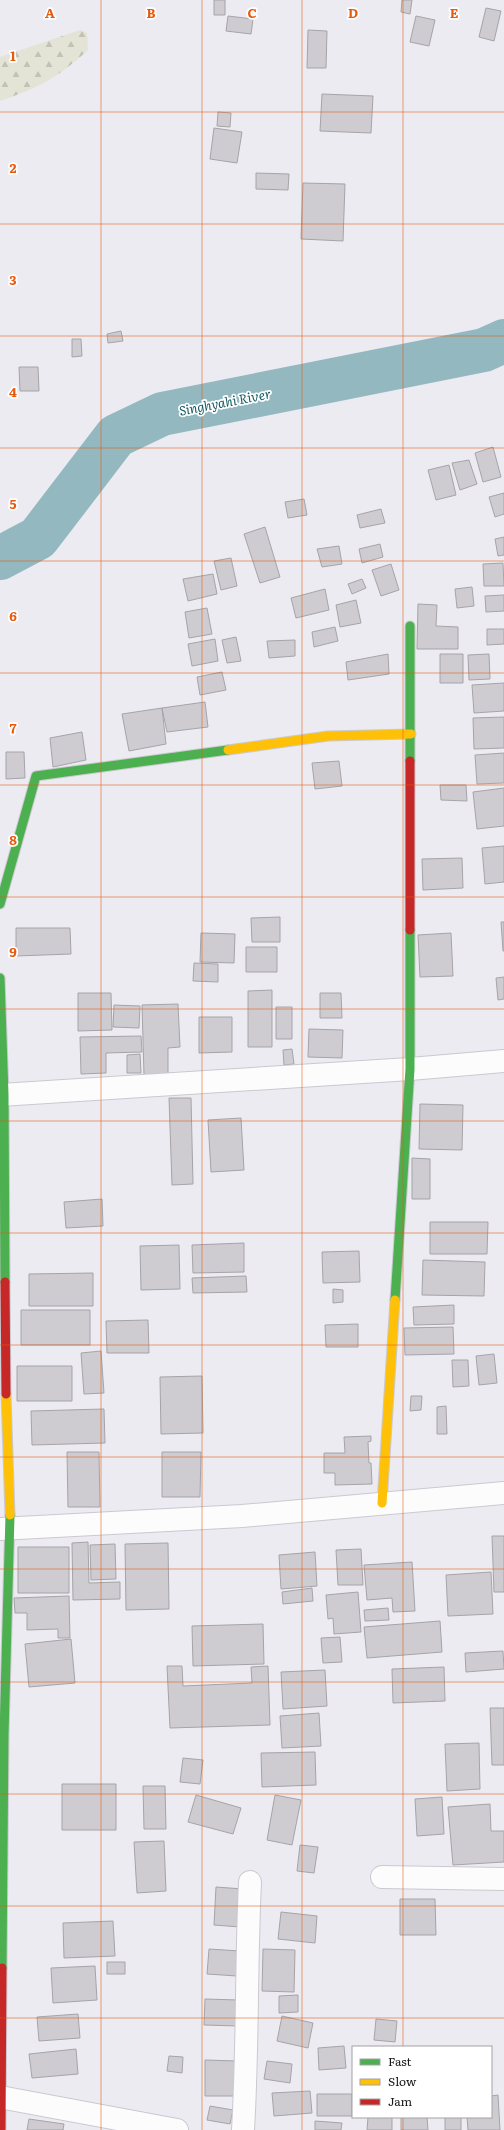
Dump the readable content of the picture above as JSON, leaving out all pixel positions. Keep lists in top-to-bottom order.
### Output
{
  "water": ["Singhyahi River"],
  "legend": ["Fast", "Slow", "Jam"],
  "grid": {
    "columns": [
      "A",
      "B",
      "C",
      "D",
      "E"
    ],
    "rows": [
      "1",
      "2",
      "3",
      "4",
      "5",
      "6",
      "7",
      "8",
      "9"
    ]
  }
}
